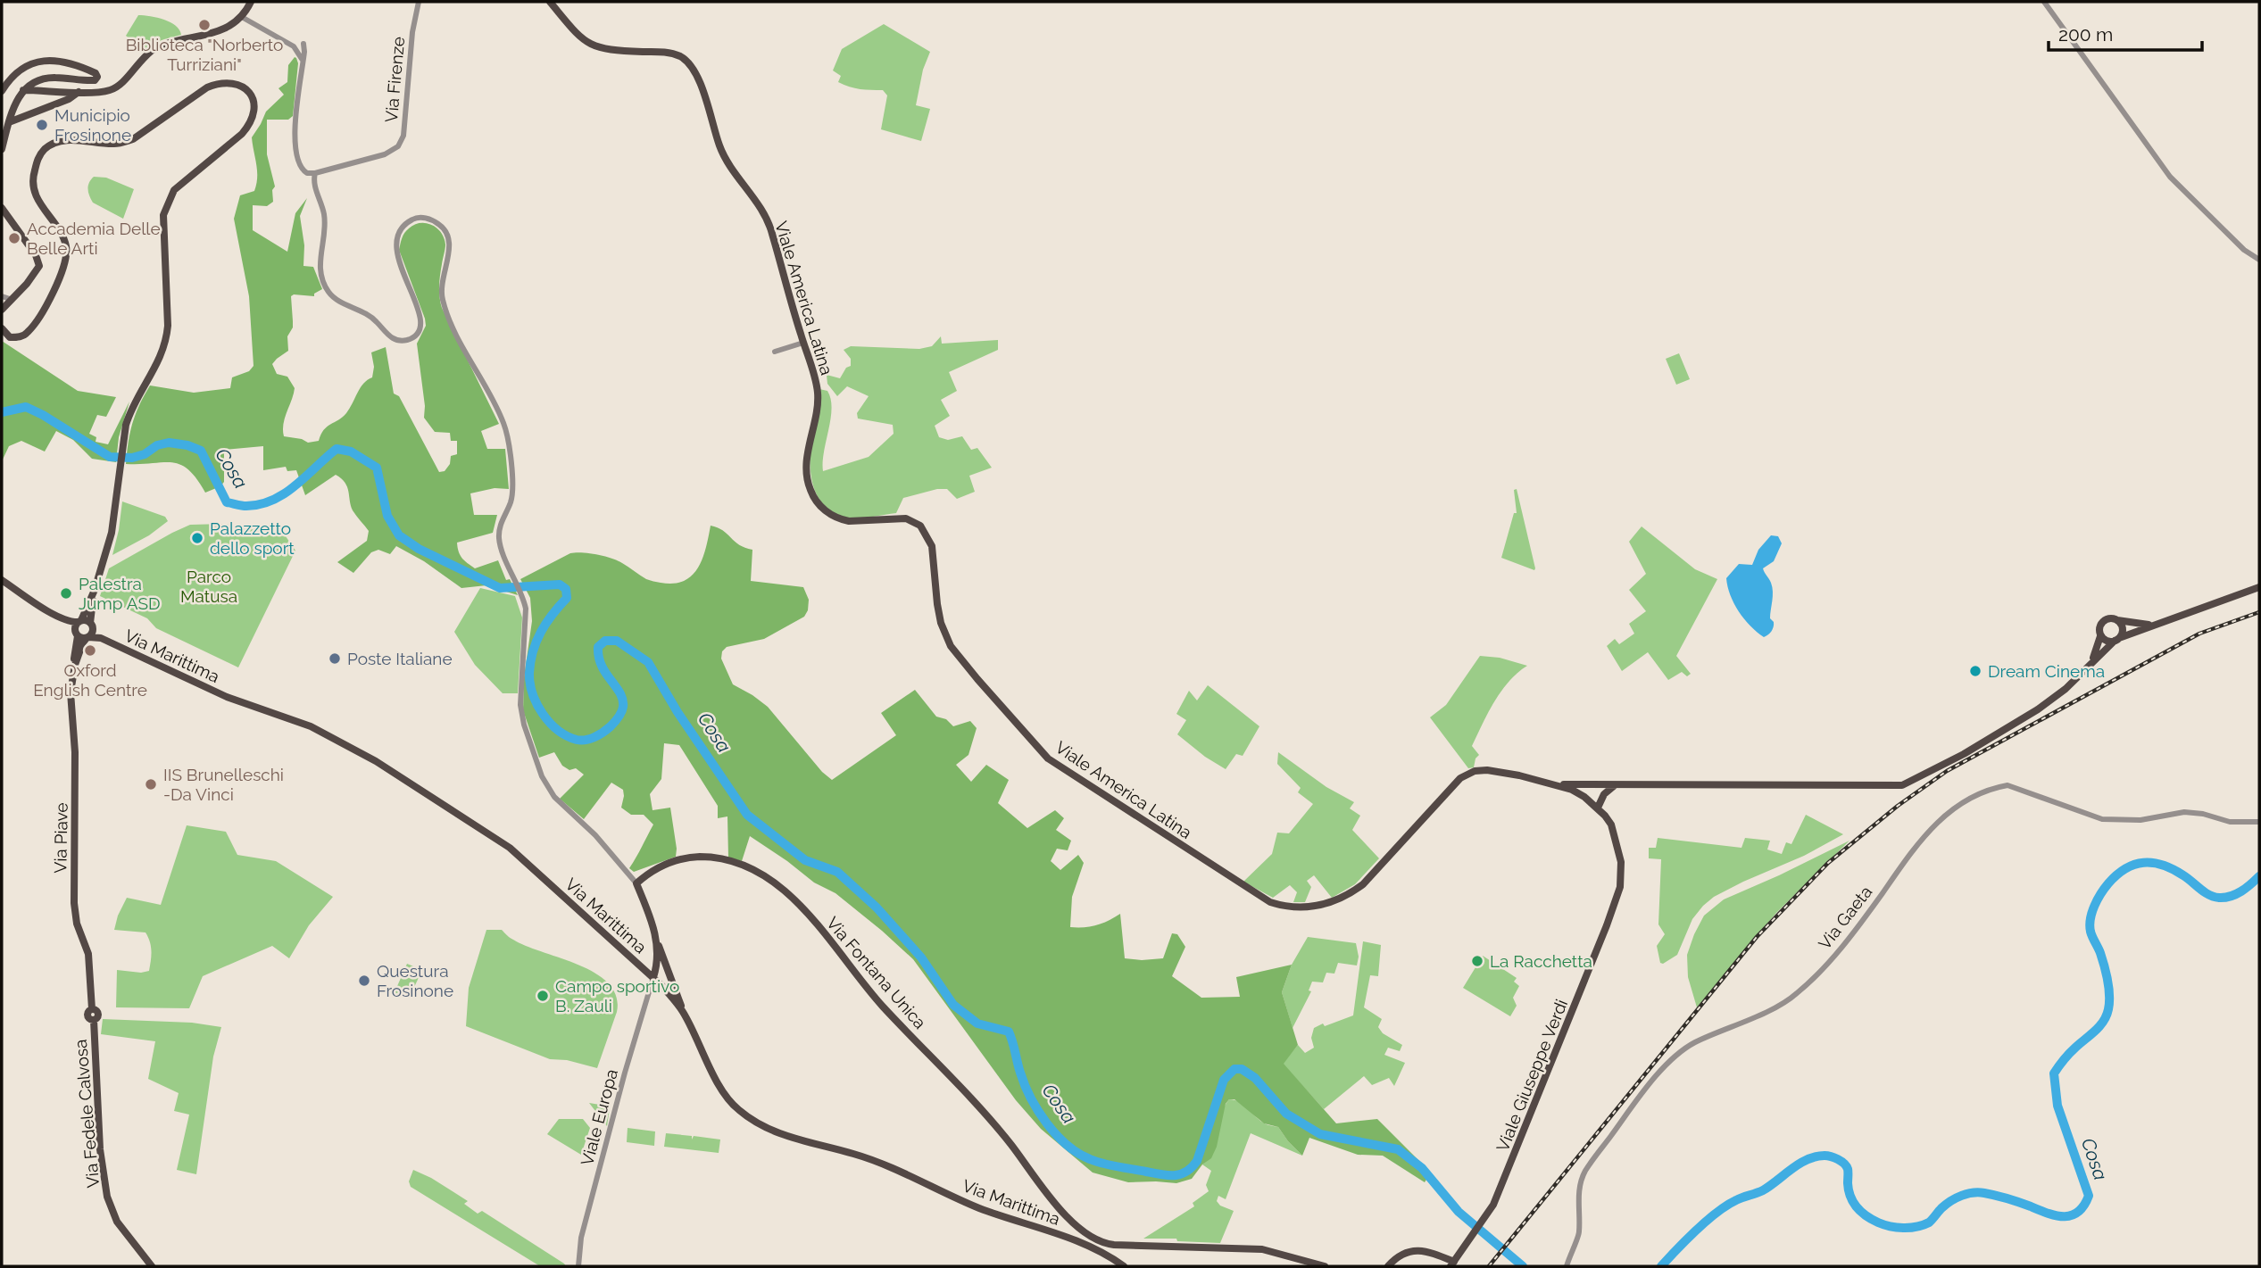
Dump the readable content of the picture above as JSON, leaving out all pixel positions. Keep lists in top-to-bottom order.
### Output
{
  "streets": {
    "main road": [
      "Viale America Latina",
      "Via Marittima",
      "Via Piave",
      "Via Fontana Unica",
      "Viale Giuseppe Verdi",
      "Via Fedele Calvosa"
    ],
    "street": ["Via Firenze", "Via Gaeta", "Viale Europa"]
  },
  "crossings": [
    ["Viale America Latina", "Viale Giuseppe Verdi"],
    ["Via Marittima", "Via Piave"],
    ["Via Marittima", "Viale Europa"],
    ["Via Piave", "Via Fedele Calvosa"]
  ],
  "water": ["Cosa"],
  "parks": ["Parco Matusa"],
  "places": [
    "Biblioteca \"Norberto Turriziani\"",
    "Municipio Frosinone",
    "Accademia Delle Belle Arti",
    "Palazzetto dello sport",
    "Palestra Jump ASD",
    "Oxford English Centre",
    "Poste Italiane",
    "Dream Cinema",
    "IIS Brunelleschi -Da Vinci",
    "La Racchetta",
    "Questura Frosinone",
    "Campo sportivo B. Zauli"
  ],
  "scale_bar": "200 m"
}
